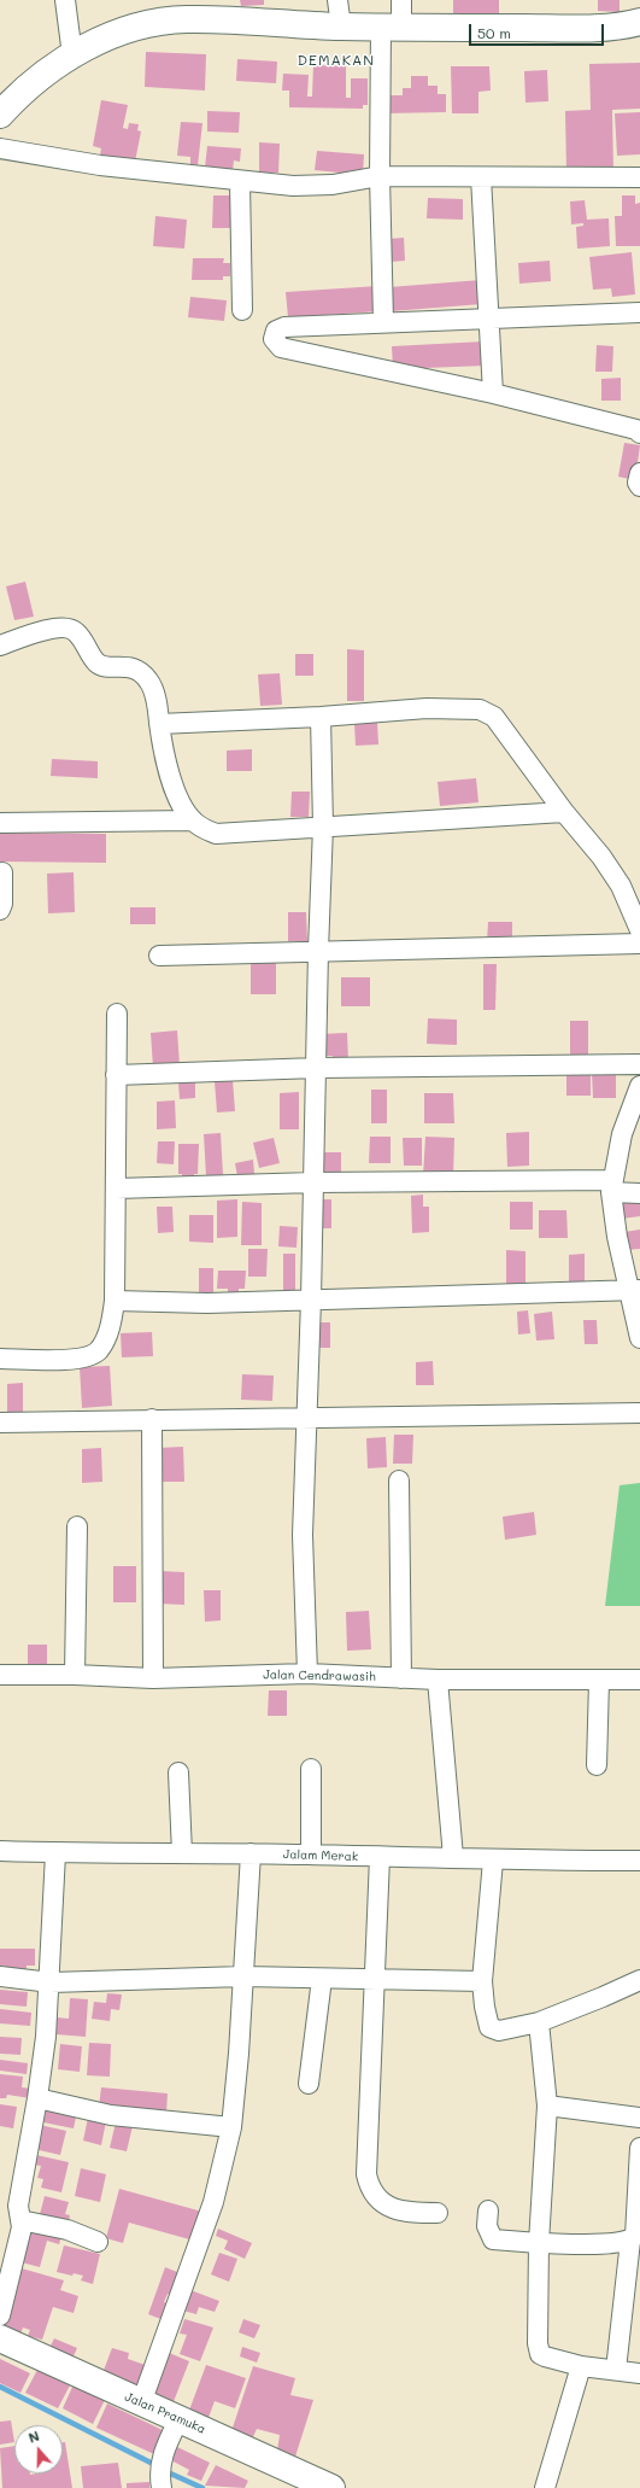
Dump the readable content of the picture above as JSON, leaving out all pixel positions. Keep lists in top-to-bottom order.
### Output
{
  "streets": {
    "main road": ["Jalan Pramuka"],
    "street": ["Jalan Cendrawasih", "Jalam Merak"]
  },
  "districts": ["DEMAKAN"],
  "scale_bar": "50 m",
  "north": "top"
}
